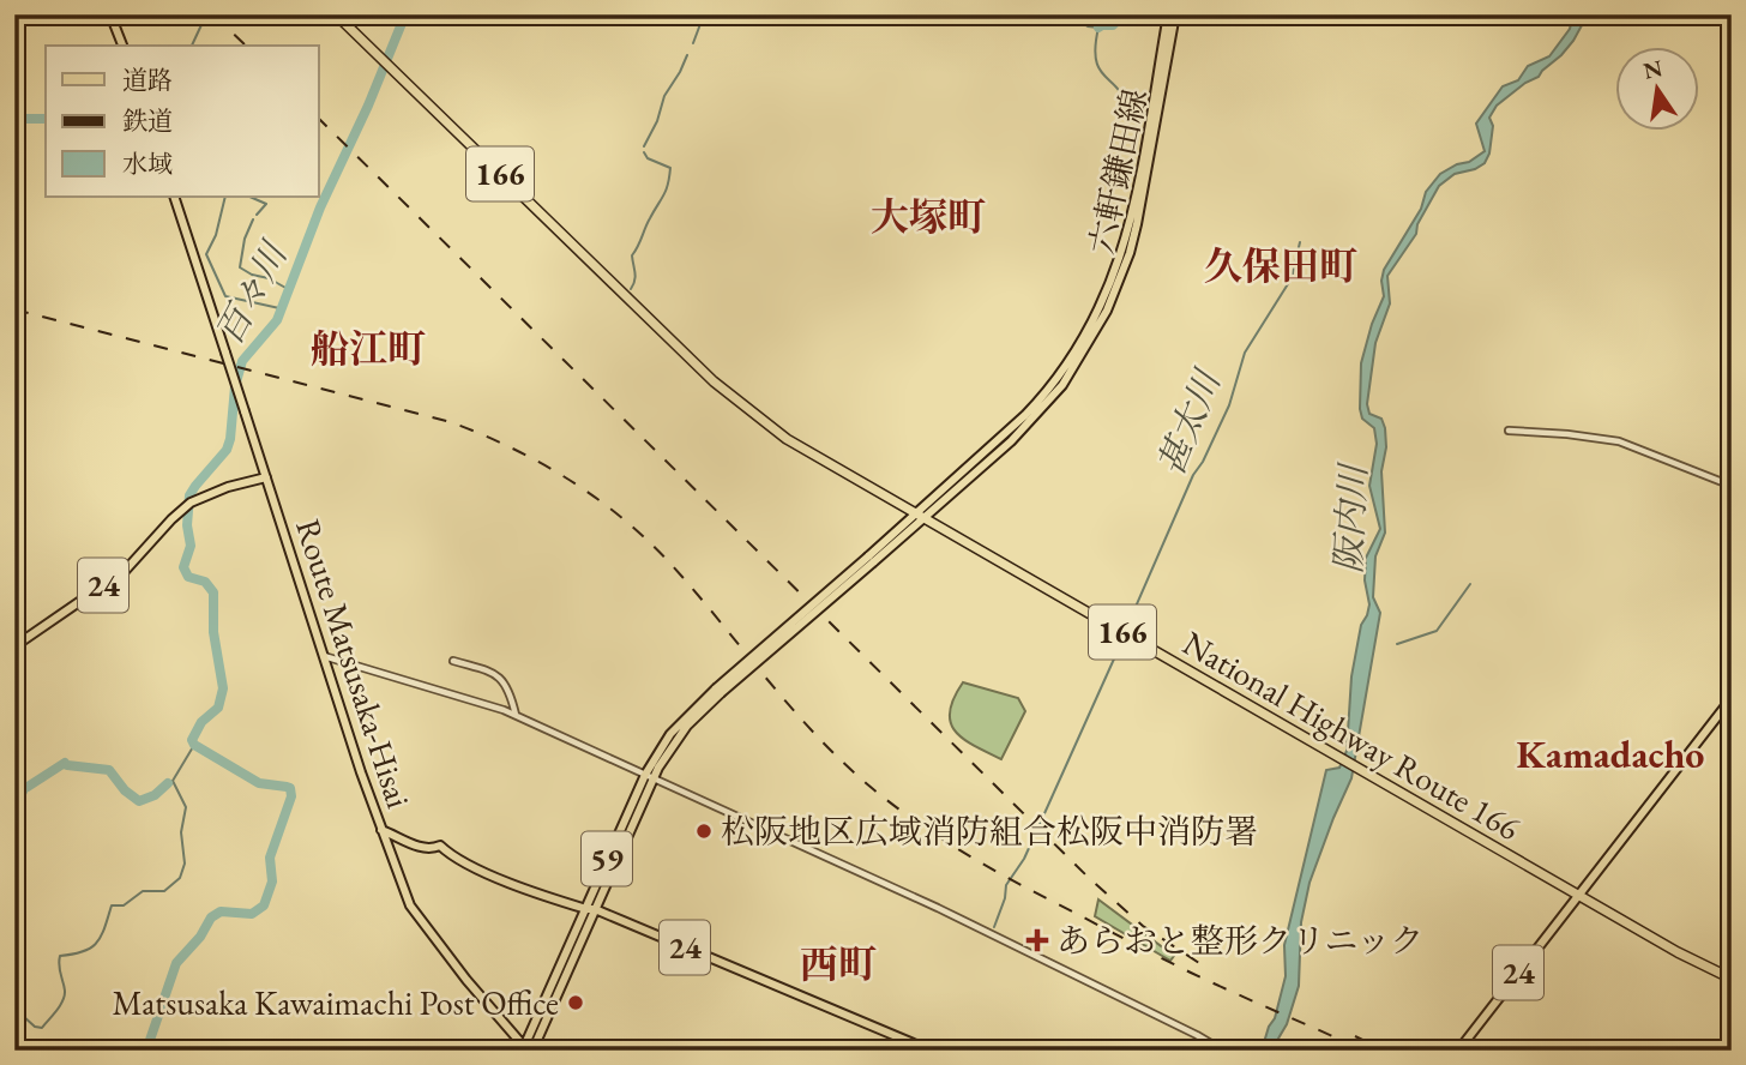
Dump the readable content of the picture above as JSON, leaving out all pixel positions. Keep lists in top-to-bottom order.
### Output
{
  "streets": {
    "highway": ["166", "National Highway Route 166"],
    "main road": [
      "六軒鎌田線",
      "24",
      "Route Matsusaka-Hisai",
      "59"
    ]
  },
  "crossings": [
    ["六軒鎌田線", "National Highway Route 166"],
    ["六軒鎌田線", "59"],
    ["24", "Route Matsusaka-Hisai"],
    ["24", "National Highway Route 166"],
    ["Route Matsusaka-Hisai", "59"],
    ["National Highway Route 166", "59"]
  ],
  "districts": [
    "大塚町",
    "久保田町",
    "船江町",
    "Kamadacho",
    "西町"
  ],
  "water": ["百々川", "甚太川", "阪内川"],
  "places": {
    "other": ["松阪地区広域消防組合松阪中消防署", "Matsusaka Kawaimachi Post Office"],
    "health": ["あらおと整形クリニック"]
  },
  "legend": ["道路", "鉄道", "水域"],
  "north": "top"
}
